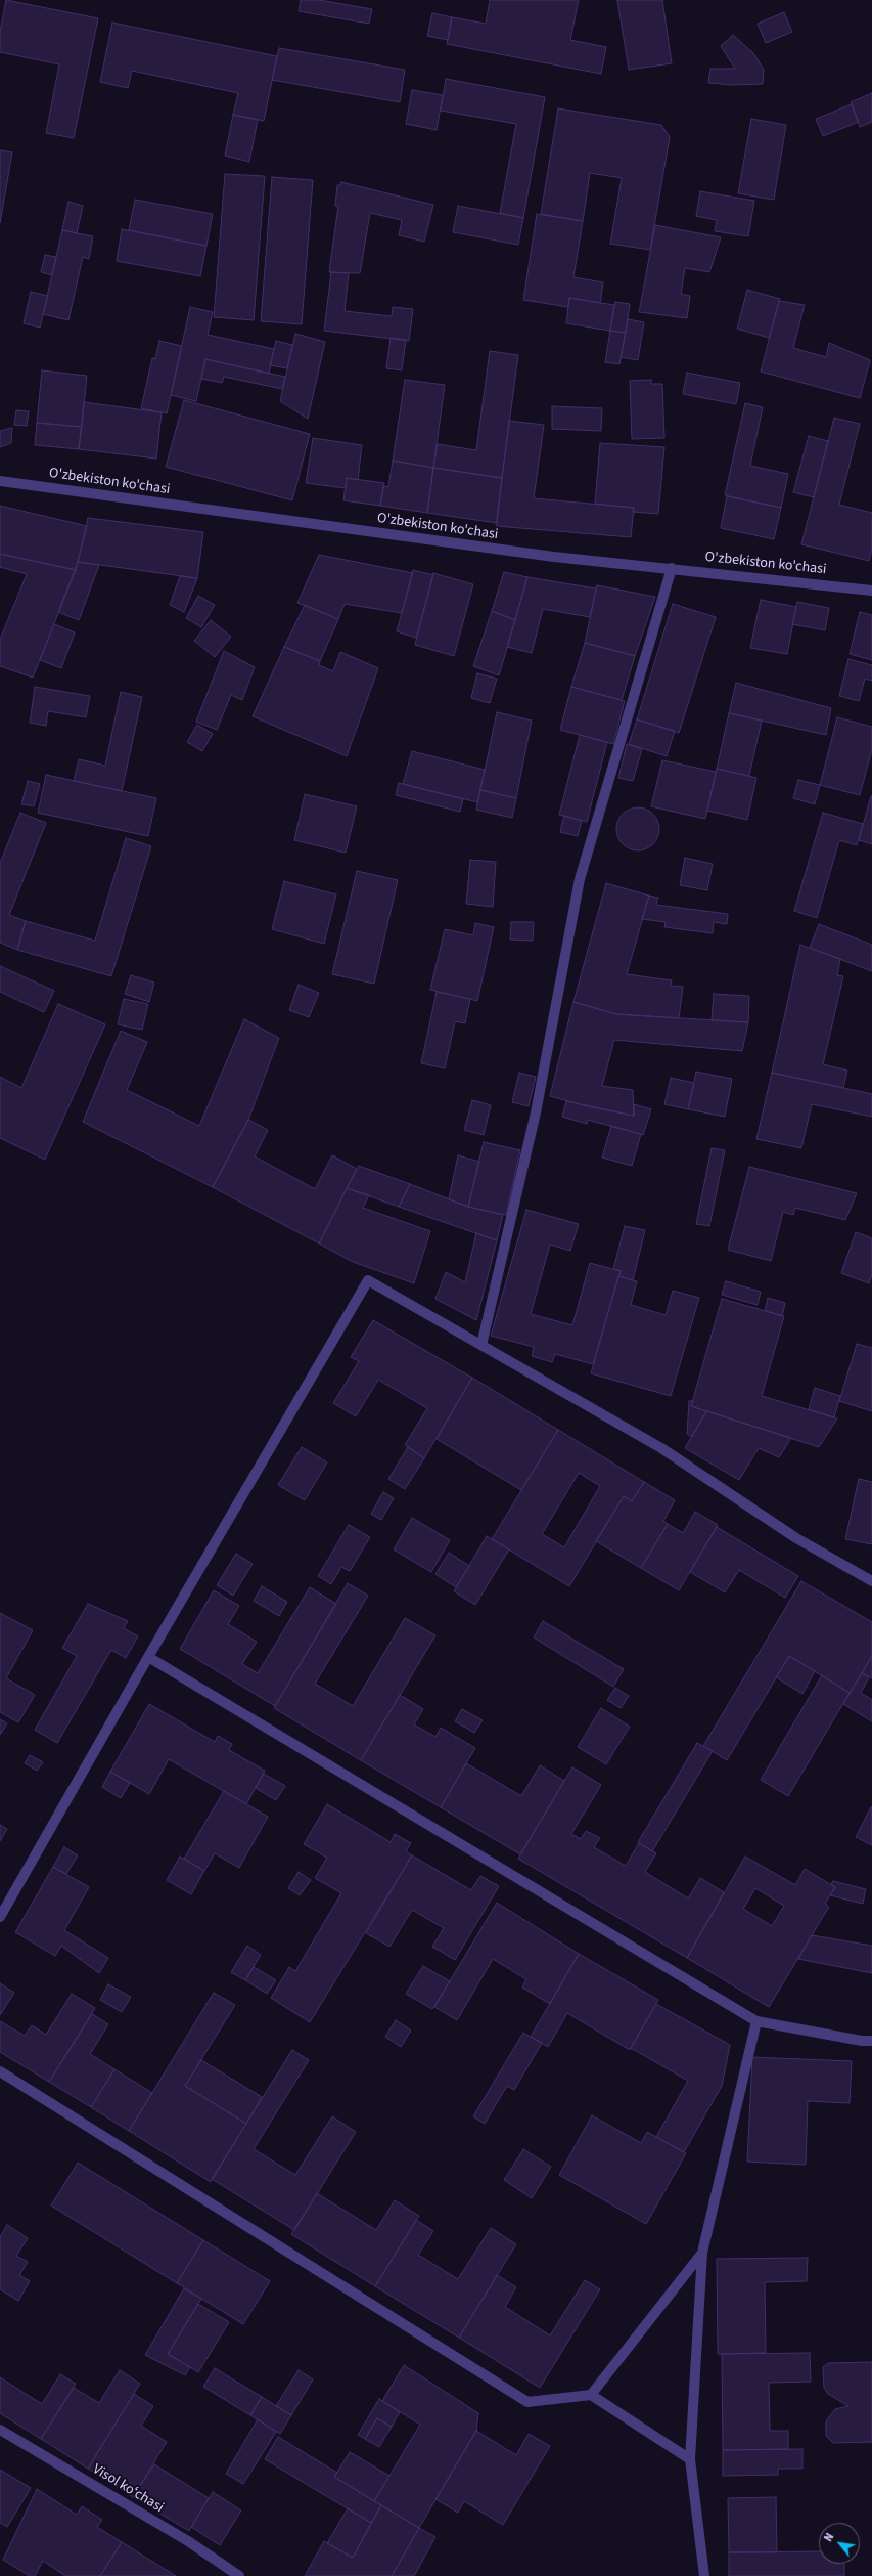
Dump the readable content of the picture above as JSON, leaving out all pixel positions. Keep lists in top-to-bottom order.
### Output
{
  "streets": {
    "street": ["O'zbekiston ko'chasi", "Visol koʻchasi"]
  },
  "north": "top left"
}
